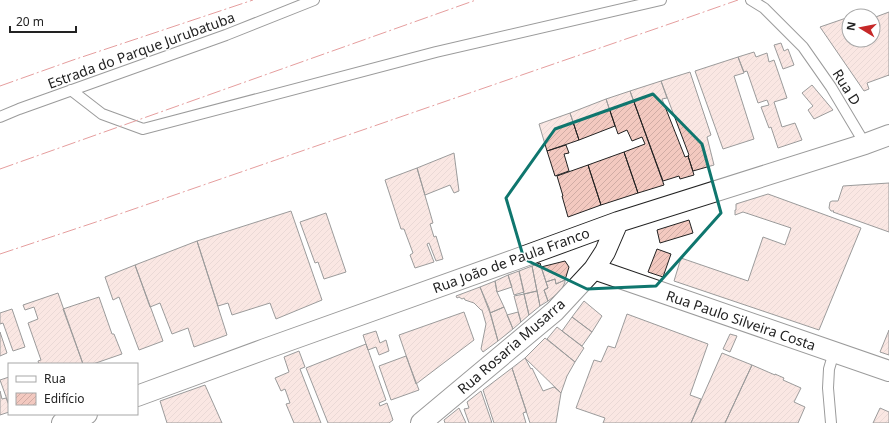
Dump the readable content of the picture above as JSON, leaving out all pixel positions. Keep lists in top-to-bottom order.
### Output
{
  "streets": {
    "street": ["Rua João de Paula Franco", "Rua Paulo Silveira Costa", "Rua Rosaria Musarra"],
    "lane": ["Estrada do Parque Jurubatuba", "Rua D"]
  },
  "crossings": [
    ["Rua D", "Rua João de Paula Franco"],
    ["Rua João de Paula Franco", "Rua Rosaria Musarra"],
    ["Rua Paulo Silveira Costa", "Rua Rosaria Musarra"]
  ],
  "legend": ["Rua", "Edifício"],
  "scale_bar": "20 m",
  "north": "left"
}
